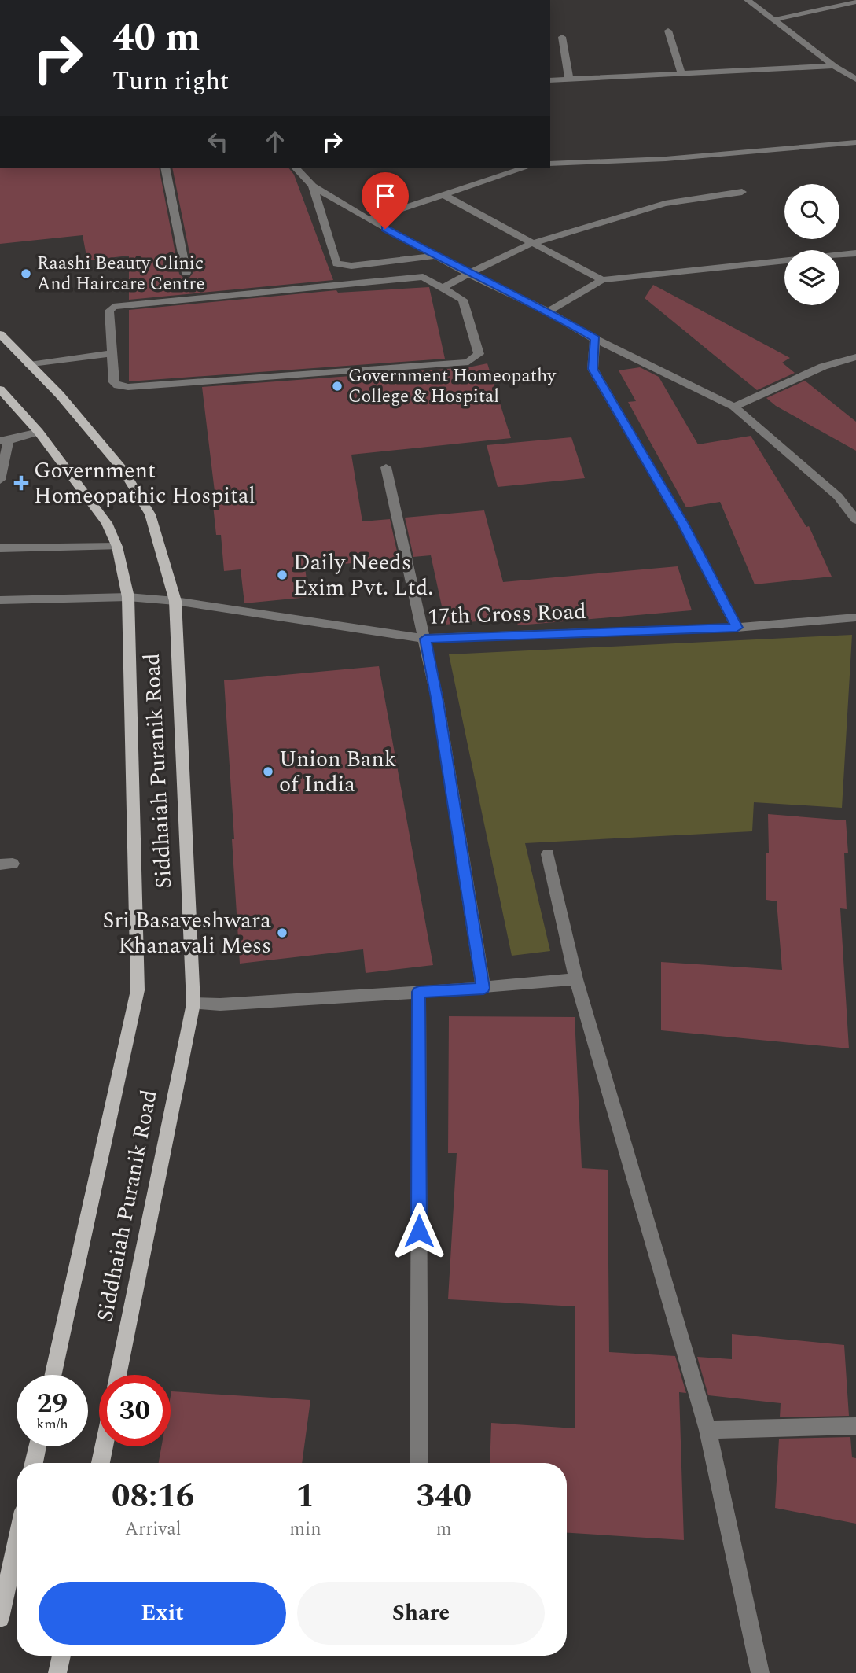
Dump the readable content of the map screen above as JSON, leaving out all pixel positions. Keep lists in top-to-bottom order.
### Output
{
  "streets": {
    "main road": ["Siddhaiah Puranik Road"],
    "street": ["17th Cross Road"]
  },
  "crossings": [
    ["17th Cross Road", "Siddhaiah Puranik Road"]
  ],
  "places": {
    "other": [
      "Raashi Beauty Clinic And Haircare Centre",
      "Government Homeopathy College & Hospital",
      "Daily Needs Exim Pvt. Ltd.",
      "Union Bank of India",
      "Sri Basaveshwara Khanavali Mess"
    ],
    "health": ["Government Homeopathic Hospital"]
  },
  "page": {
    "turn": ["40 m", "Turn right"],
    "speed": "29 km/h",
    "limit": "30",
    "eta": [
      "08:16",
      "Arrival",
      "1",
      "min",
      "340",
      "m"
    ],
    "buttons": ["Exit", "Share"]
  }
}
